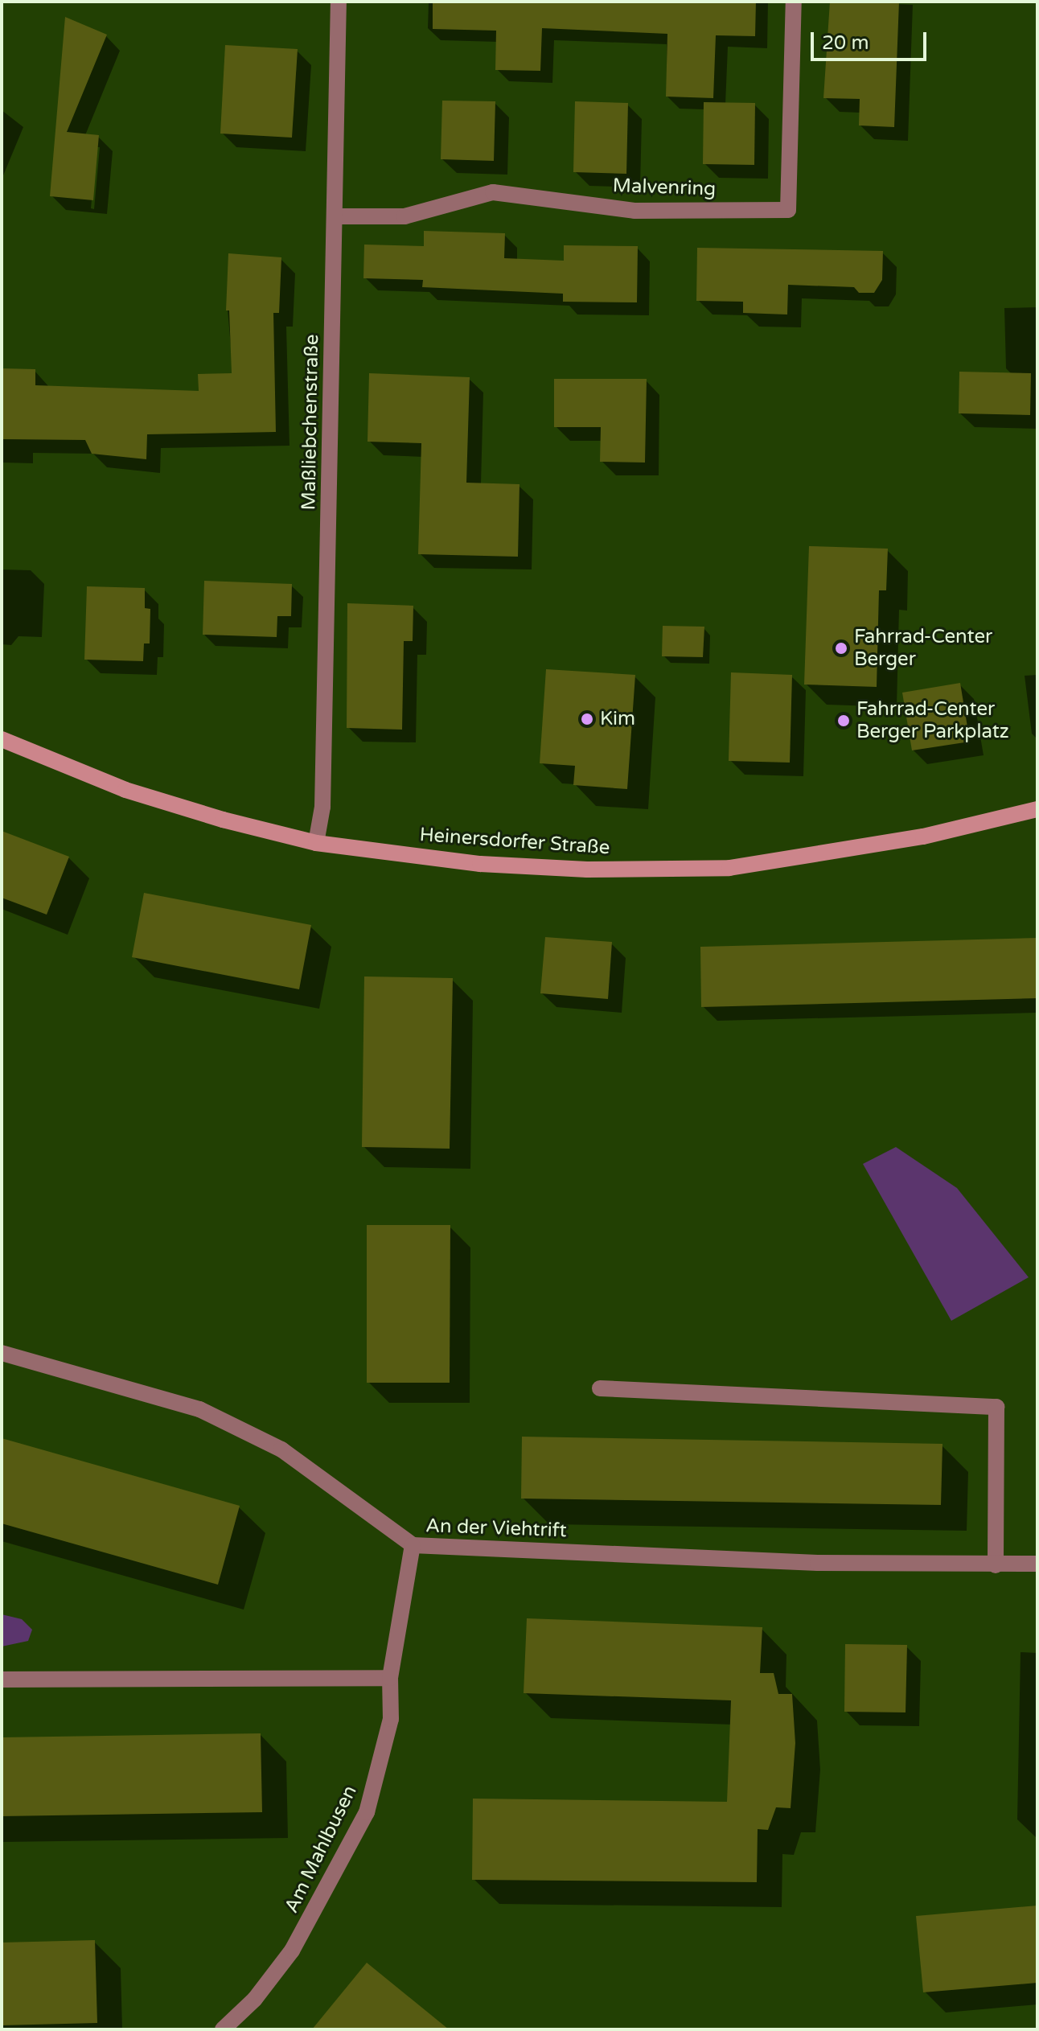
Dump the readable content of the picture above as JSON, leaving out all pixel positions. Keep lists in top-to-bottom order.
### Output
{
  "streets": {
    "main road": ["Heinersdorfer Straße"],
    "street": [
      "Malvenring",
      "Maßliebchenstraße",
      "An der Viehtrift",
      "Am Mahlbusen"
    ]
  },
  "crossings": [
    ["Malvenring", "Maßliebchenstraße"],
    ["Maßliebchenstraße", "Heinersdorfer Straße"],
    ["An der Viehtrift", "Am Mahlbusen"]
  ],
  "places": ["Fahrrad-Center Berger", "Kim", "Fahrrad-Center Berger Parkplatz"],
  "scale_bar": "20 m"
}
